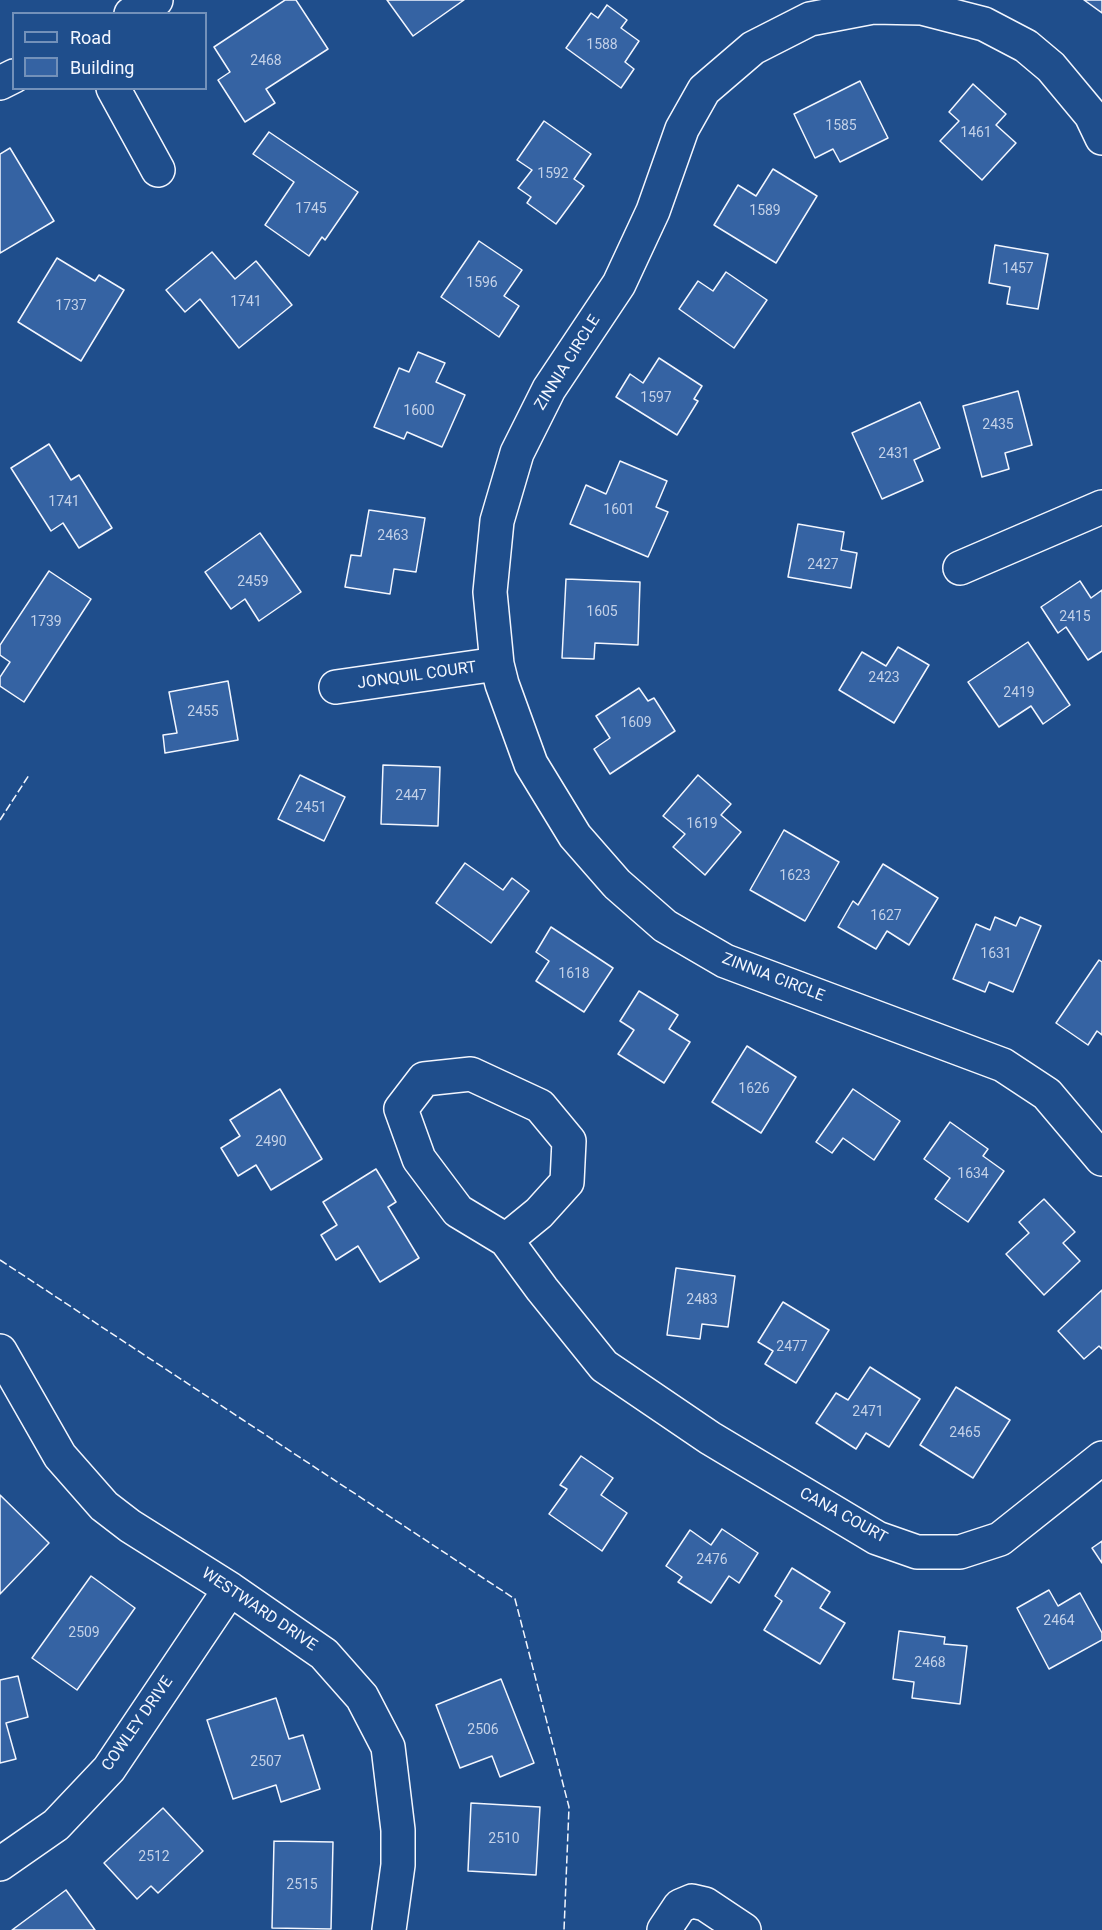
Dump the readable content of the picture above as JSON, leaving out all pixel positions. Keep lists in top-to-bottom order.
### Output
{
  "streets": {
    "street": [
      "ZINNIA CIRCLE",
      "JONQUIL COURT",
      "CANA COURT",
      "WESTWARD DRIVE",
      "COWLEY DRIVE"
    ]
  },
  "crossings": [
    ["ZINNIA CIRCLE", "JONQUIL COURT"],
    ["WESTWARD DRIVE", "COWLEY DRIVE"]
  ],
  "house_numbers": [
    "1588",
    "2468",
    "1585",
    "1461",
    "1592",
    "1745",
    "1589",
    "1457",
    "1596",
    "1741",
    "1737",
    "1597",
    "1600",
    "2435",
    "2431",
    "1741",
    "1601",
    "2463",
    "2427",
    "2459",
    "1605",
    "2415",
    "1739",
    "2423",
    "2419",
    "2455",
    "1609",
    "2447",
    "2451",
    "1619",
    "1623",
    "1627",
    "1631",
    "1618",
    "1626",
    "2490",
    "1634",
    "2483",
    "2477",
    "2471",
    "2465",
    "2476",
    "2464",
    "2509",
    "2468",
    "2506",
    "2507",
    "2510",
    "2512",
    "2515"
  ],
  "legend": ["Road", "Building"]
}
